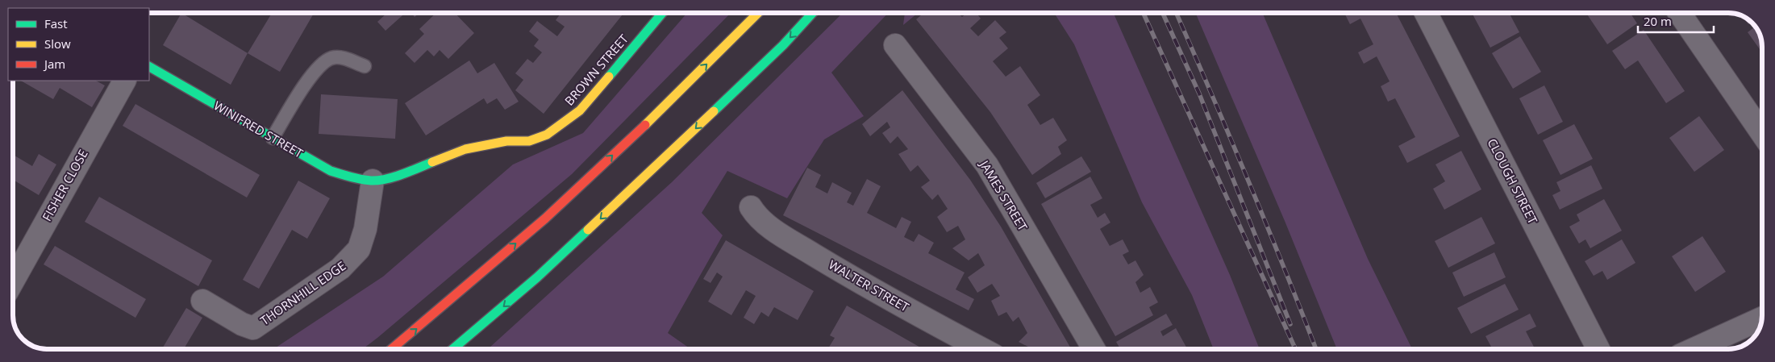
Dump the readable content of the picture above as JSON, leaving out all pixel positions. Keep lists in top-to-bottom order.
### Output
{
  "streets": {
    "main road": ["BROWN STREET", "WINIFRED STREET"],
    "street": [
      "CLOUGH STREET",
      "FISHER CLOSE",
      "JAMES STREET",
      "WALTER STREET",
      "THORNHILL EDGE"
    ]
  },
  "crossings": [
    ["BROWN STREET", "WINIFRED STREET"],
    ["BROWN STREET", "THORNHILL EDGE"],
    ["WINIFRED STREET", "THORNHILL EDGE"]
  ],
  "legend": ["Fast", "Slow", "Jam"],
  "scale_bar": "20 m"
}
